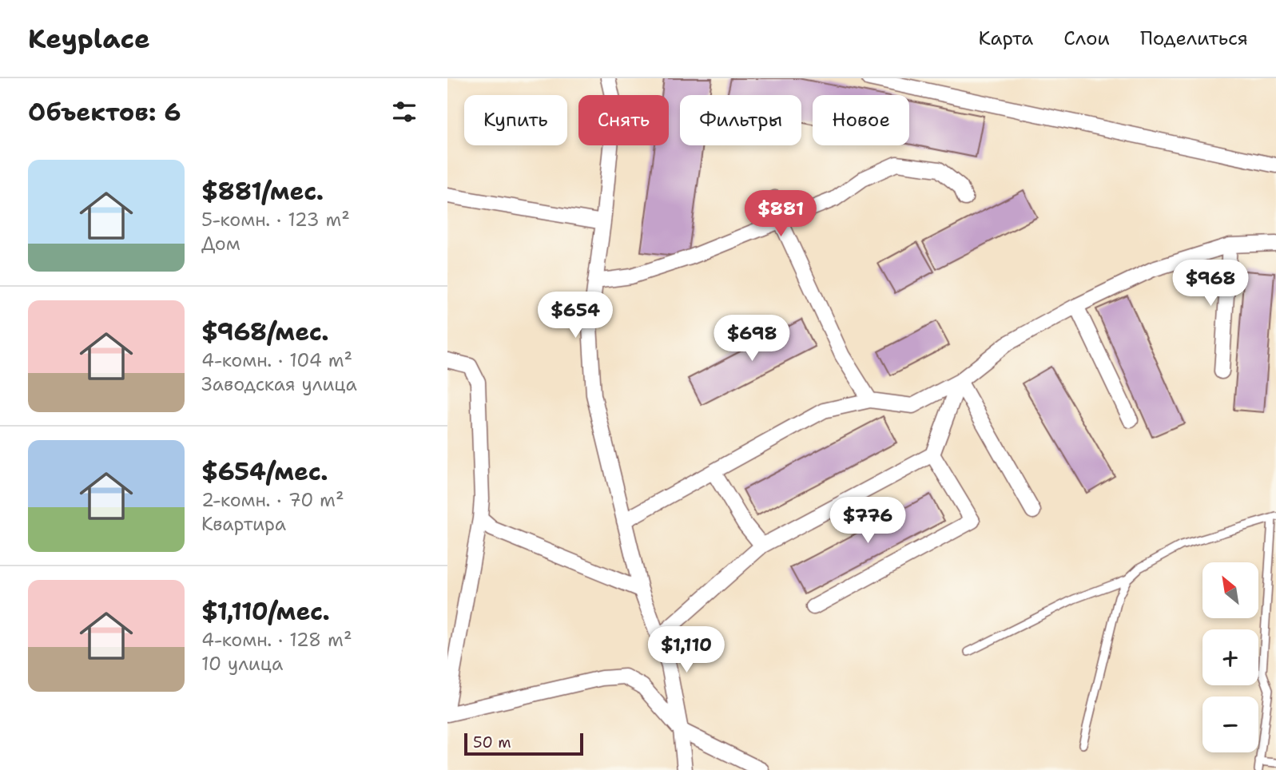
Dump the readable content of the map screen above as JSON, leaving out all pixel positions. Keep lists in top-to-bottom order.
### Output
{
  "scale_bar": "50 m",
  "north": "top left",
  "page": {
    "header": "Keyplace",
    "nav": ["Карта", "Слои", "Поделиться"],
    "heading": "Объектов: 6",
    "chip": [
      "Купить",
      "Снять",
      "Фильтры",
      "Новое"
    ],
    "list": [
      {
        "name": "$881/мес.",
        "note": "5-комн. · 123 m² · Дом"
      },
      {
        "name": "$968/мес.",
        "note": "4-комн. · 104 m² · Заводская улица"
      },
      {
        "name": "$654/мес.",
        "note": "2-комн. · 70 m² · Квартира"
      },
      {
        "name": "$1,110/мес.",
        "note": "4-комн. · 128 m² · 10 улица"
      }
    ],
    "price": [
      "$881",
      "$968",
      "$654",
      "$698",
      "$776",
      "$1,110"
    ],
    "map_buttons": ["+", "−"],
    "scale": "50 m"
  }
}
